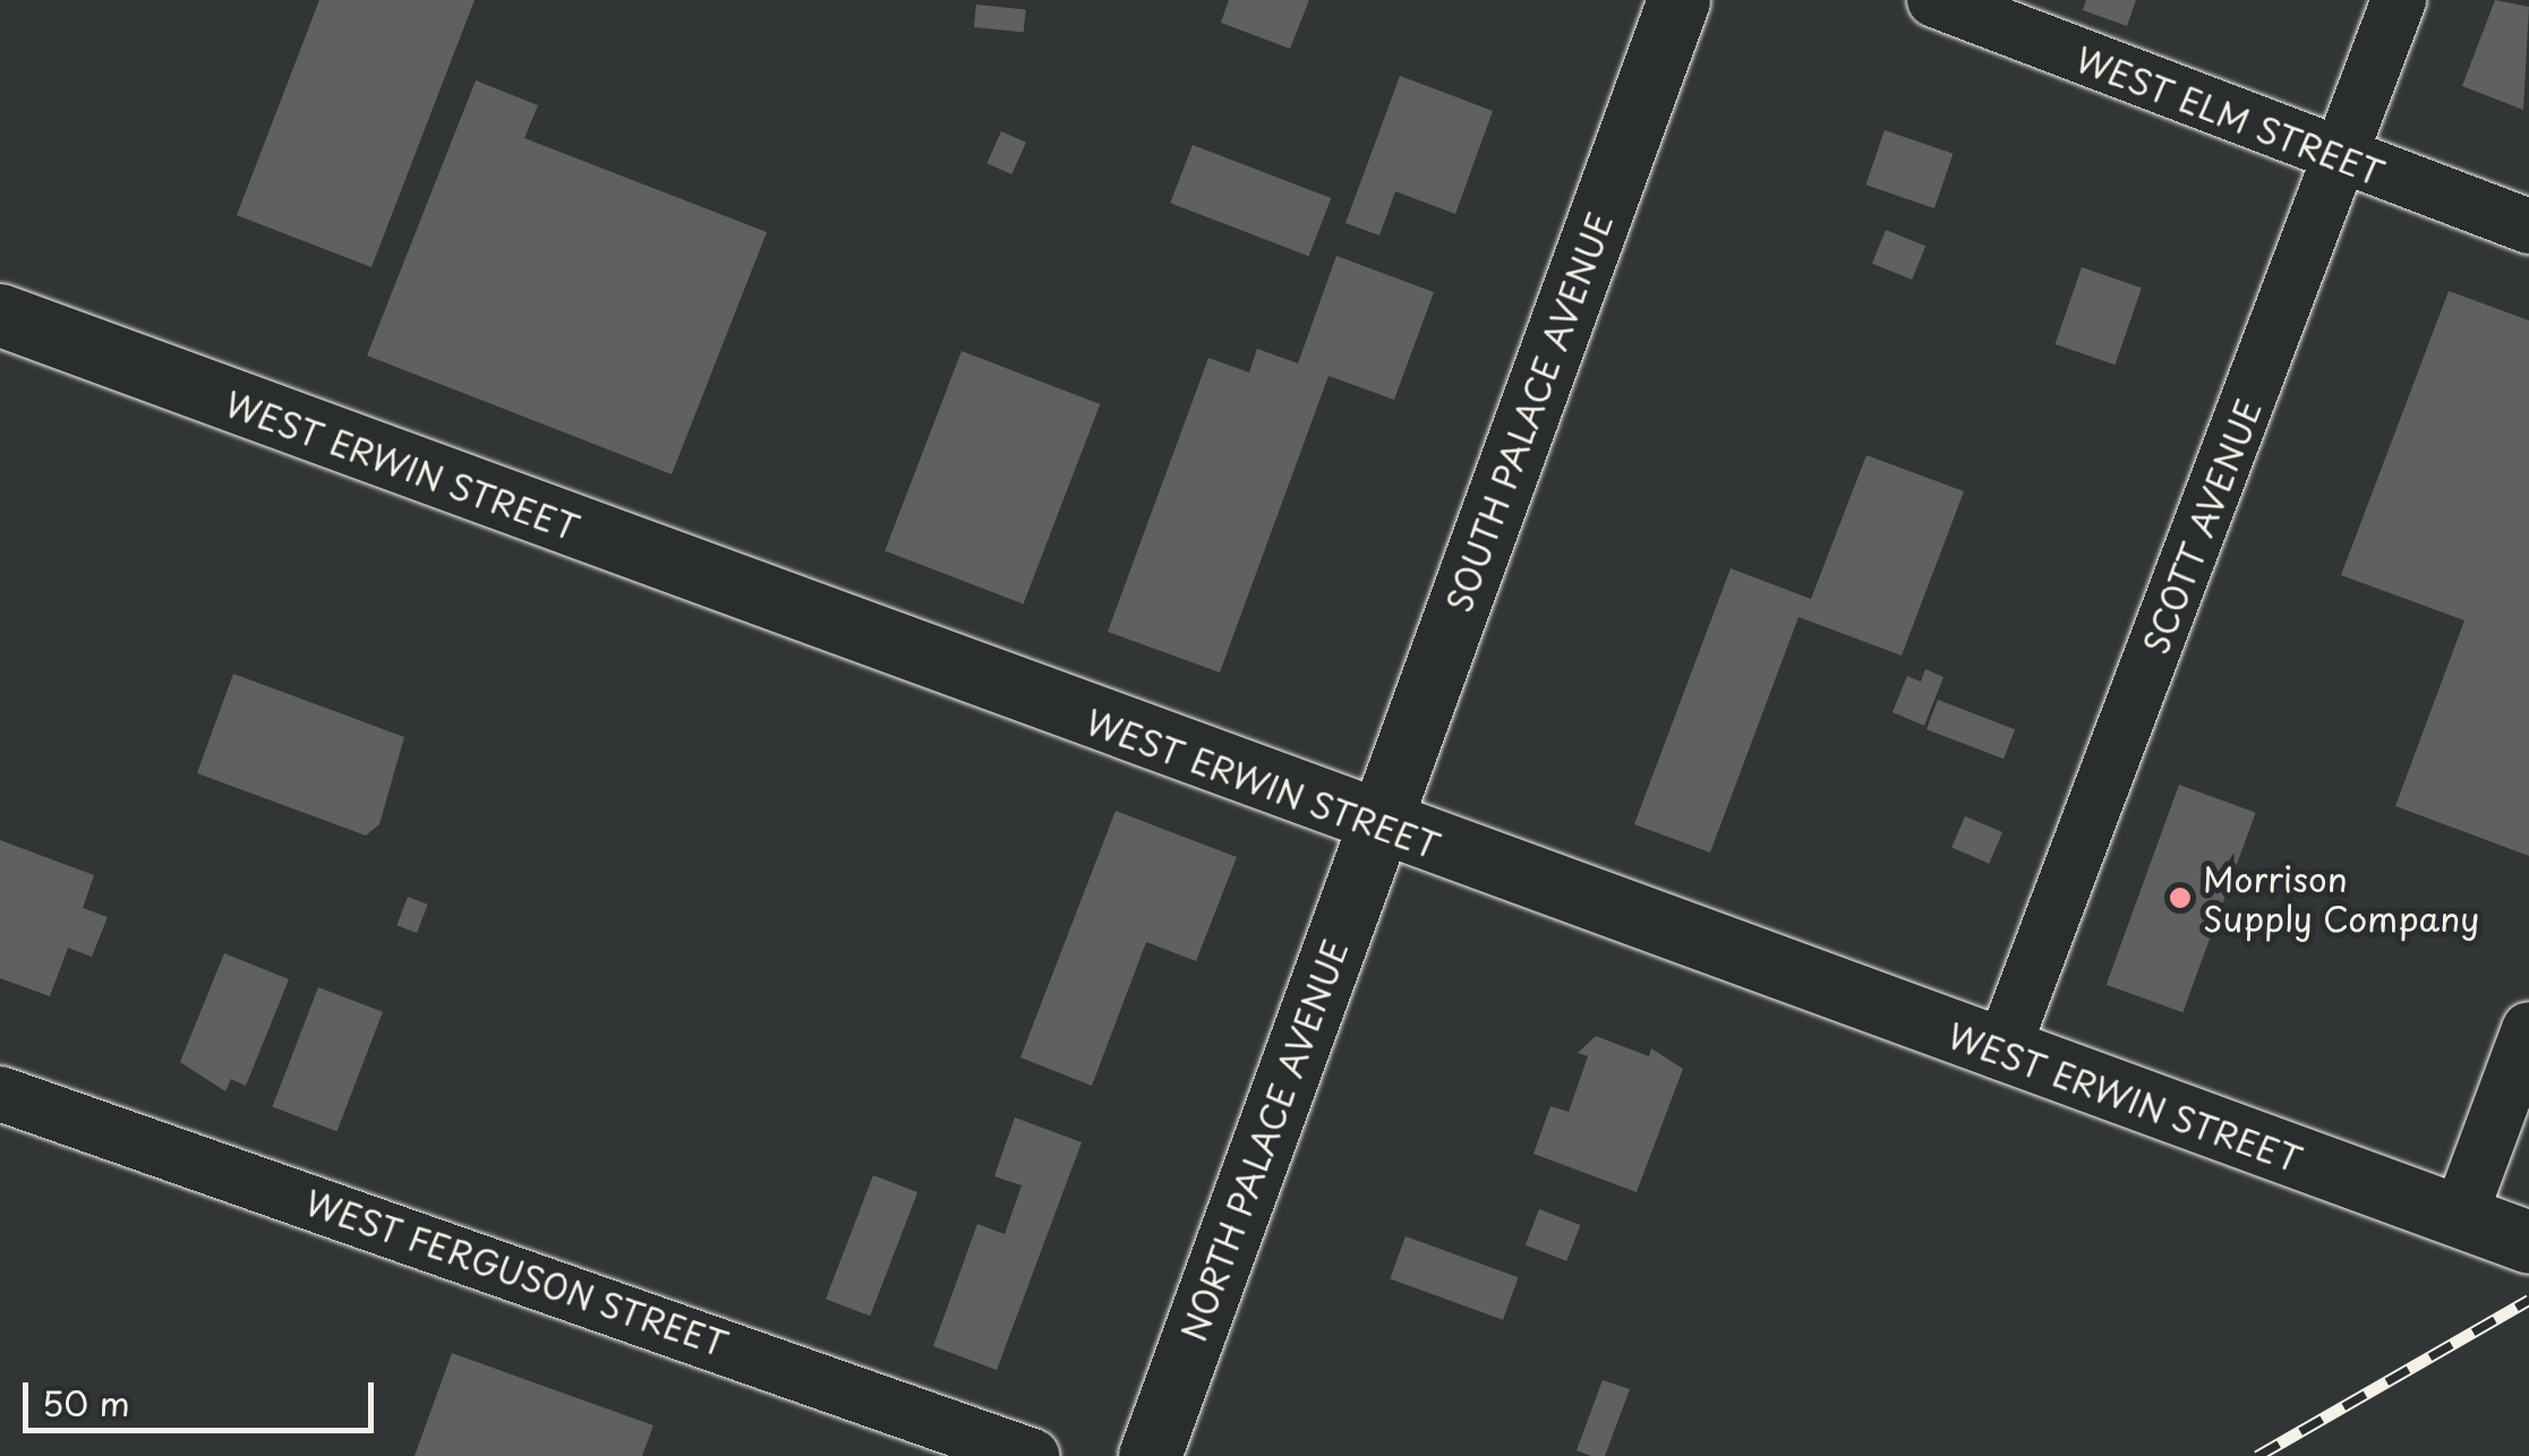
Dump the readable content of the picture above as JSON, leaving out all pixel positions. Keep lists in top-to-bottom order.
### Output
{
  "streets": {
    "main road": ["SOUTH PALACE AVENUE", "WEST ERWIN STREET", "NORTH PALACE AVENUE"],
    "street": ["WEST ELM STREET", "SCOTT AVENUE", "WEST FERGUSON STREET"]
  },
  "crossings": [
    ["WEST ELM STREET", "SCOTT AVENUE"],
    ["SOUTH PALACE AVENUE", "WEST ERWIN STREET"],
    ["SOUTH PALACE AVENUE", "NORTH PALACE AVENUE"],
    ["WEST ERWIN STREET", "SCOTT AVENUE"],
    ["WEST ERWIN STREET", "NORTH PALACE AVENUE"]
  ],
  "places": ["Morrison Supply Company"],
  "scale_bar": "50 m"
}
